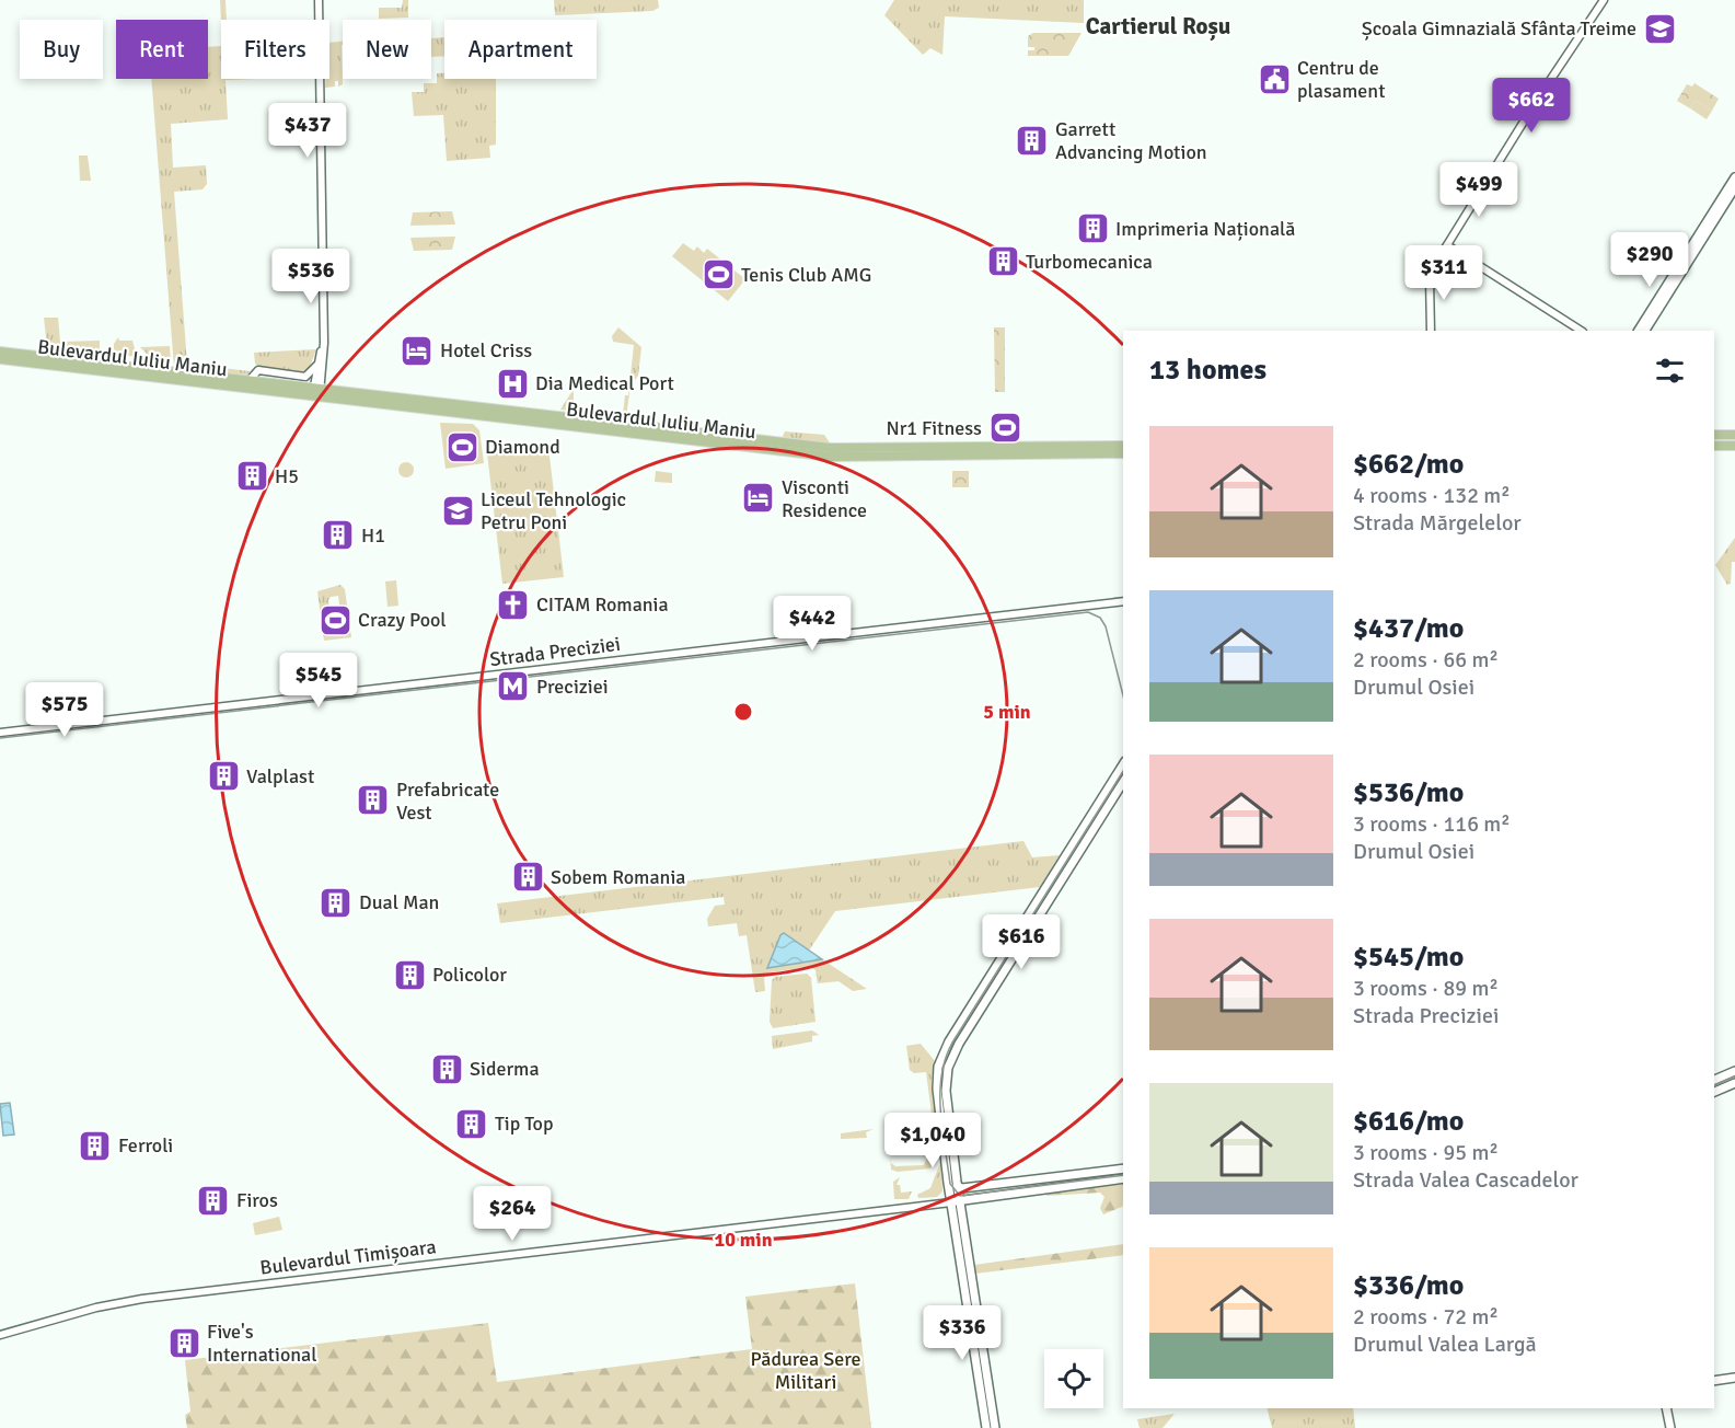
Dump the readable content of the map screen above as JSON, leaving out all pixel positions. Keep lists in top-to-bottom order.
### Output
{
  "streets": {
    "main road": ["Bulevardul Iuliu Maniu"],
    "street": ["Strada Preciziei", "Bulevardul Timișoara"]
  },
  "districts": ["Cartierul Roșu"],
  "parks": ["Pădurea Sere Militari"],
  "places": {
    "school or university": ["Școala Gimnazială Sfânta Treime", "Liceul Tehnologic Petru Poni"],
    "public building": ["Centru de plasament"],
    "building": [
      "Garrett Advancing Motion",
      "Imprimeria Națională",
      "Turbomecanica",
      "H5",
      "H1",
      "Valplast",
      "Prefabricate Vest",
      "Sobem Romania",
      "Dual Man",
      "Policolor",
      "Siderma",
      "Tip Top",
      "Ferroli",
      "Firos",
      "Five's International"
    ],
    "sports": [
      "Tenis Club AMG",
      "Nr1 Fitness",
      "Diamond",
      "Crazy Pool"
    ],
    "hotel": ["Hotel Criss", "Visconti Residence"],
    "hospital": ["Dia Medical Port"],
    "church": ["CITAM Romania"],
    "metro station": ["Preciziei"]
  },
  "page": {
    "chip": [
      "Buy",
      "Rent",
      "Filters",
      "New",
      "Apartment"
    ],
    "price": [
      "$662",
      "$437",
      "$499",
      "$290",
      "$311",
      "$536",
      "$442",
      "$545",
      "$575",
      "$616",
      "$1,040",
      "$264",
      "$336"
    ],
    "heading": "13 homes",
    "list": [
      {
        "name": "$662/mo",
        "note": "4 rooms · 132 m² · Strada Mărgelelor"
      },
      {
        "name": "$437/mo",
        "note": "2 rooms · 66 m² · Drumul Osiei"
      },
      {
        "name": "$536/mo",
        "note": "3 rooms · 116 m² · Drumul Osiei"
      },
      {
        "name": "$545/mo",
        "note": "3 rooms · 89 m² · Strada Preciziei"
      },
      {
        "name": "$616/mo",
        "note": "3 rooms · 95 m² · Strada Valea Cascadelor"
      },
      {
        "name": "$336/mo",
        "note": "2 rooms · 72 m² · Drumul Valea Largă"
      }
    ]
  },
  "rings": ["5 min", "10 min"]
}
